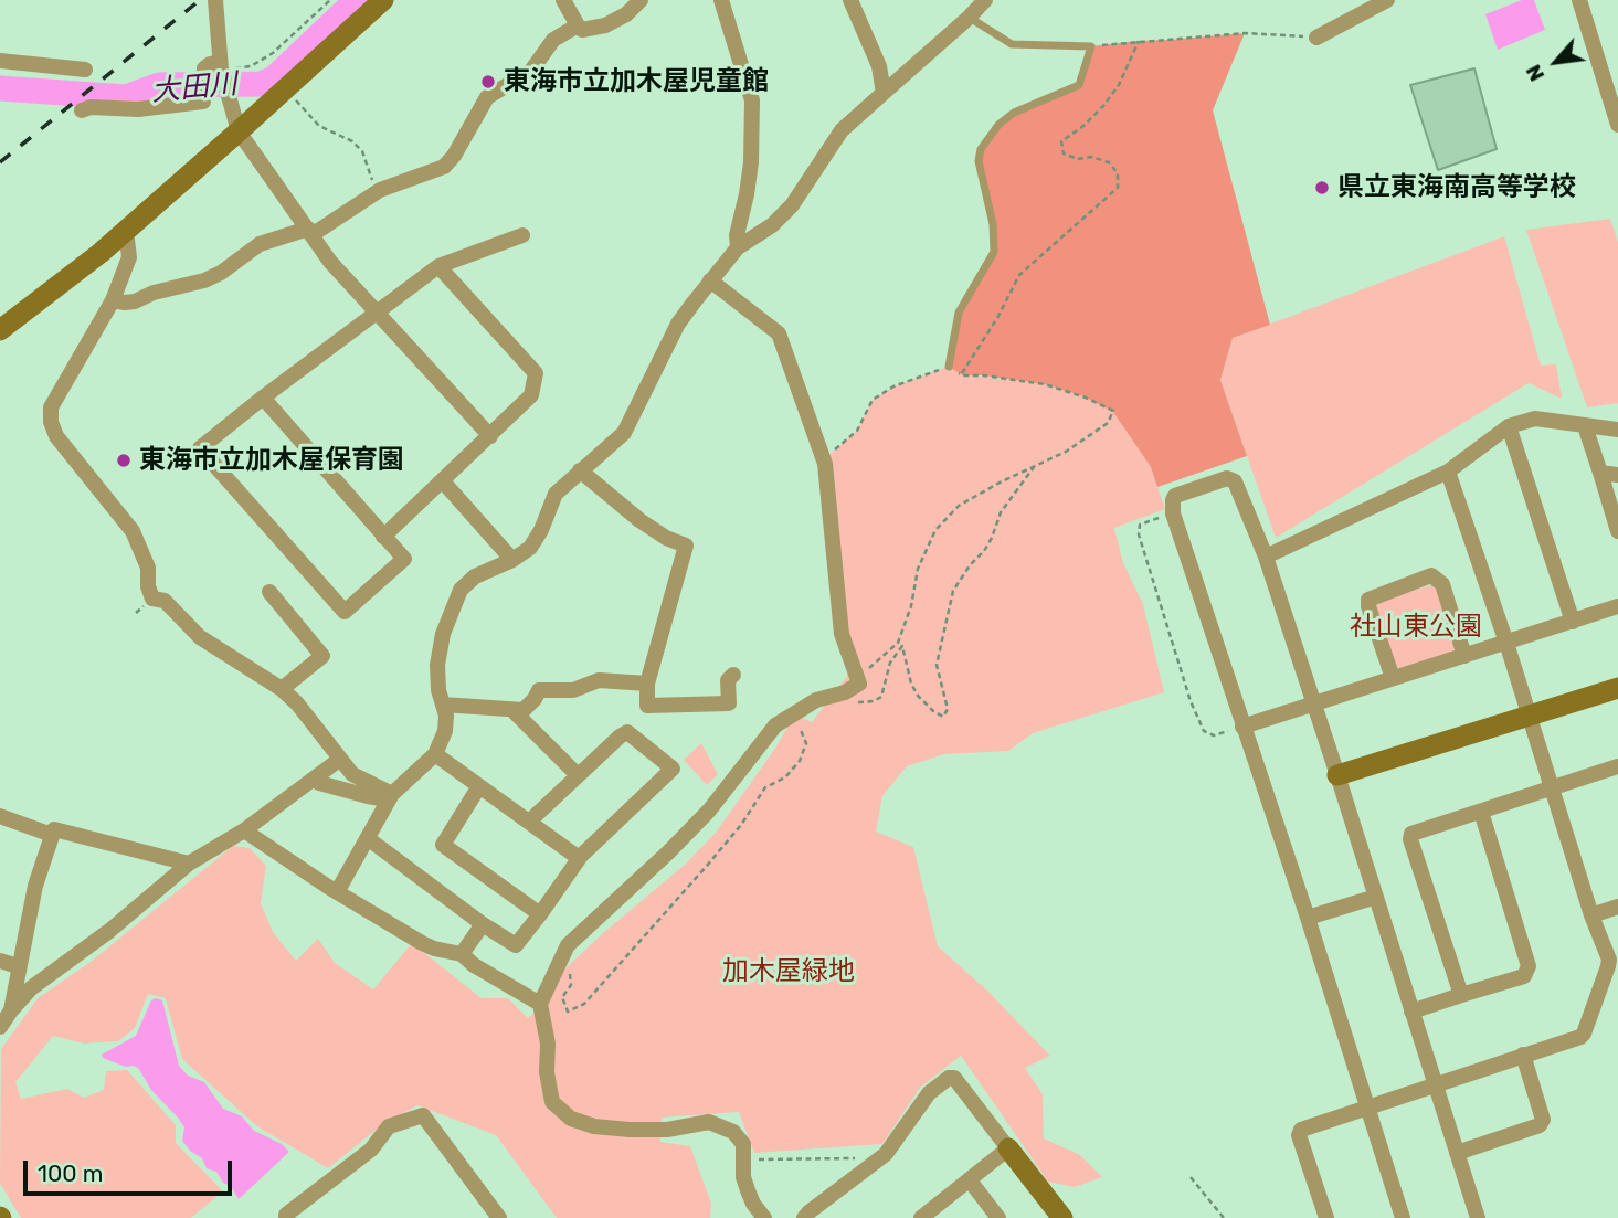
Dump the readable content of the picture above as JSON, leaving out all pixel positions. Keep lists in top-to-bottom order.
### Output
{
  "water": ["大田川"],
  "parks": ["社山東公園", "加木屋緑地"],
  "places": ["東海市立加木屋児童館", "県立東海南高等学校", "東海市立加木屋保育園"],
  "scale_bar": "100 m",
  "north": "bottom left"
}
